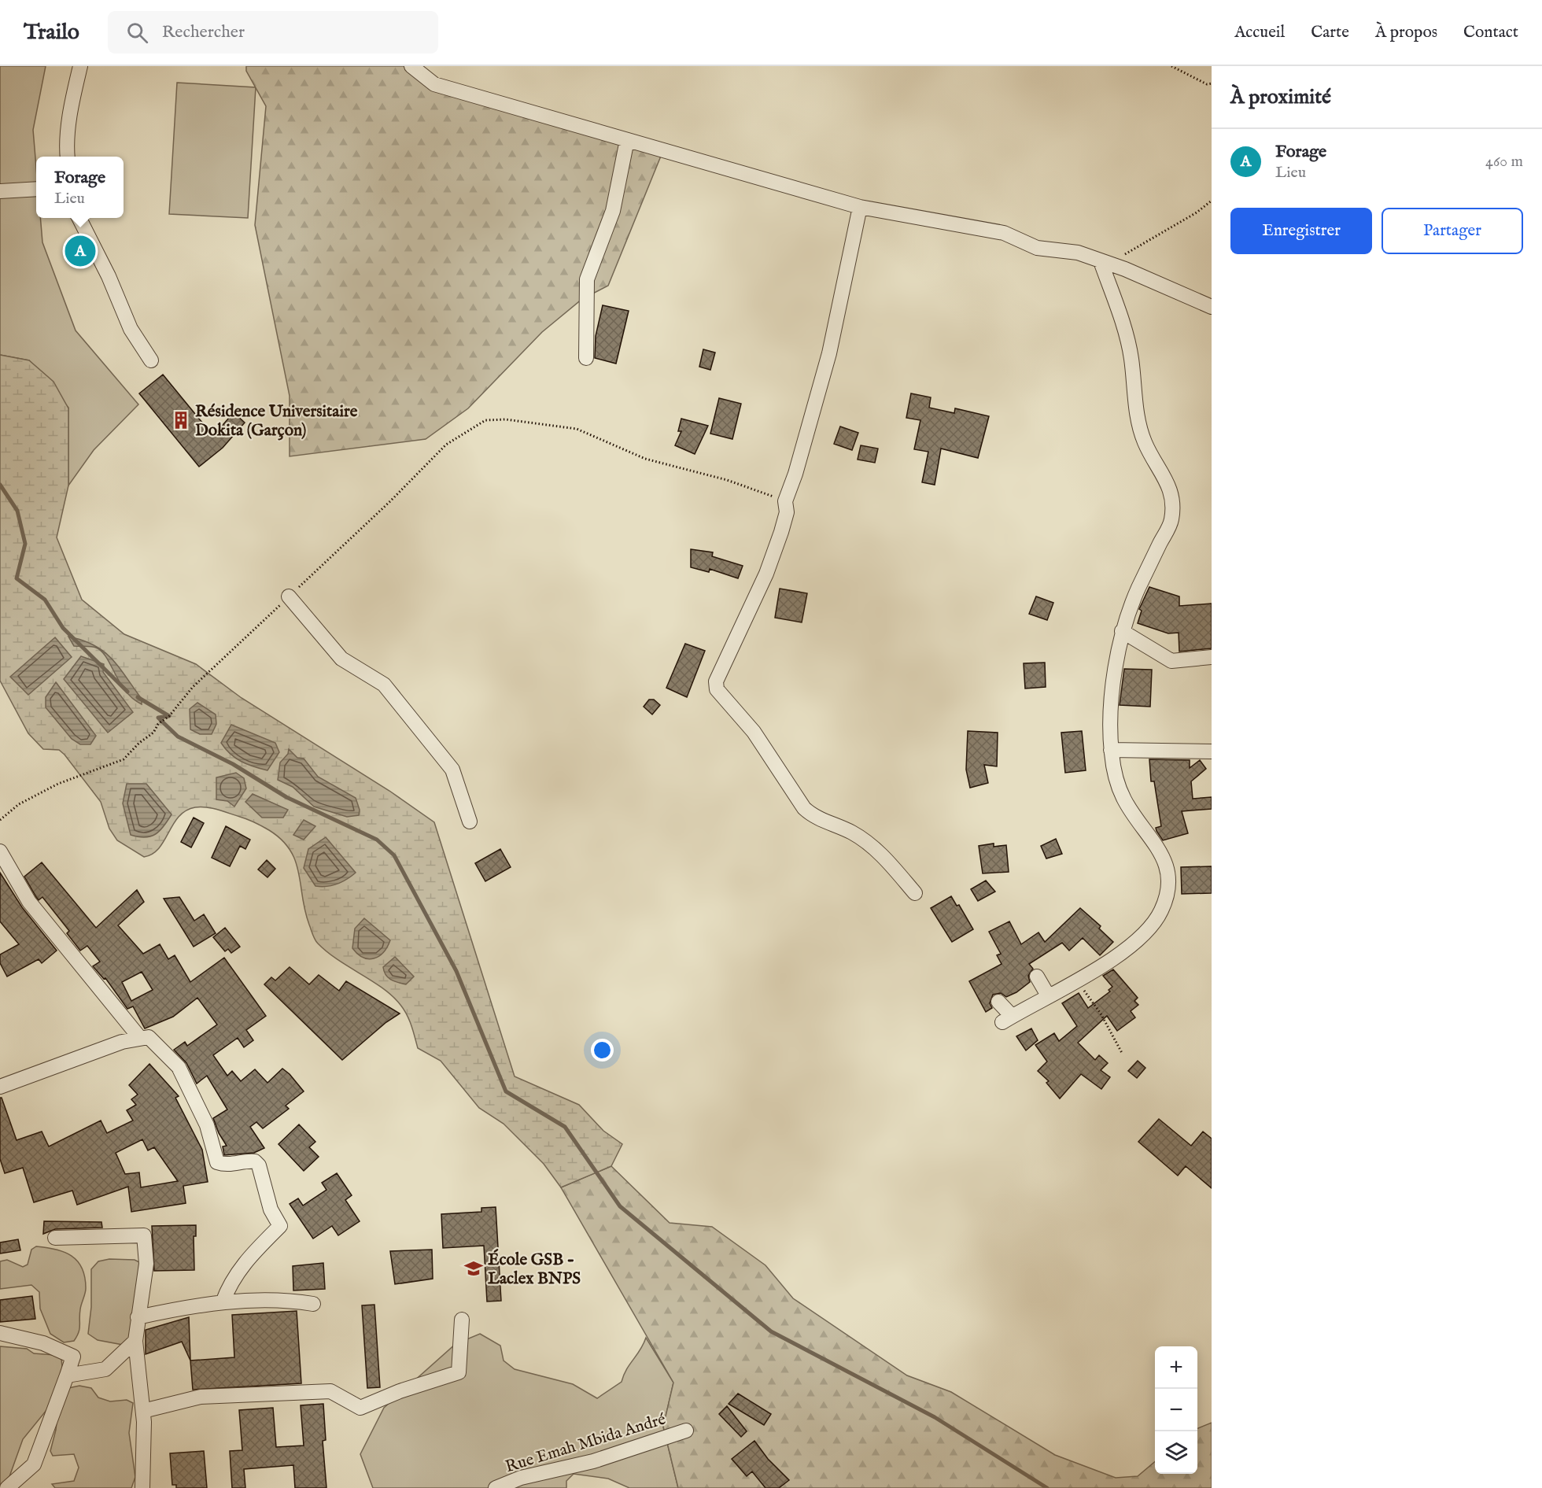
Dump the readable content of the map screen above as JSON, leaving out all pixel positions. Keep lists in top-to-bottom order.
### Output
{
  "streets": {
    "street": ["Rue Emah Mbida André"]
  },
  "places": {
    "building": ["Résidence Universitaire Dokita (Garçon)"],
    "school or university": ["École GSB - Laclex BNPS"]
  },
  "page": {
    "header": "Trailo",
    "search": "Rechercher",
    "nav": [
      "Accueil",
      "Carte",
      "À propos",
      "Contact"
    ],
    "heading": "À proximité",
    "list": [
      {
        "mark": "A",
        "name": "Forage",
        "note": "Lieu",
        "value": "460 m"
      }
    ],
    "popup": ["Forage", "Lieu"],
    "buttons": ["Enregistrer", "Partager"],
    "pins": "A",
    "map_buttons": ["+", "−"]
  }
}
